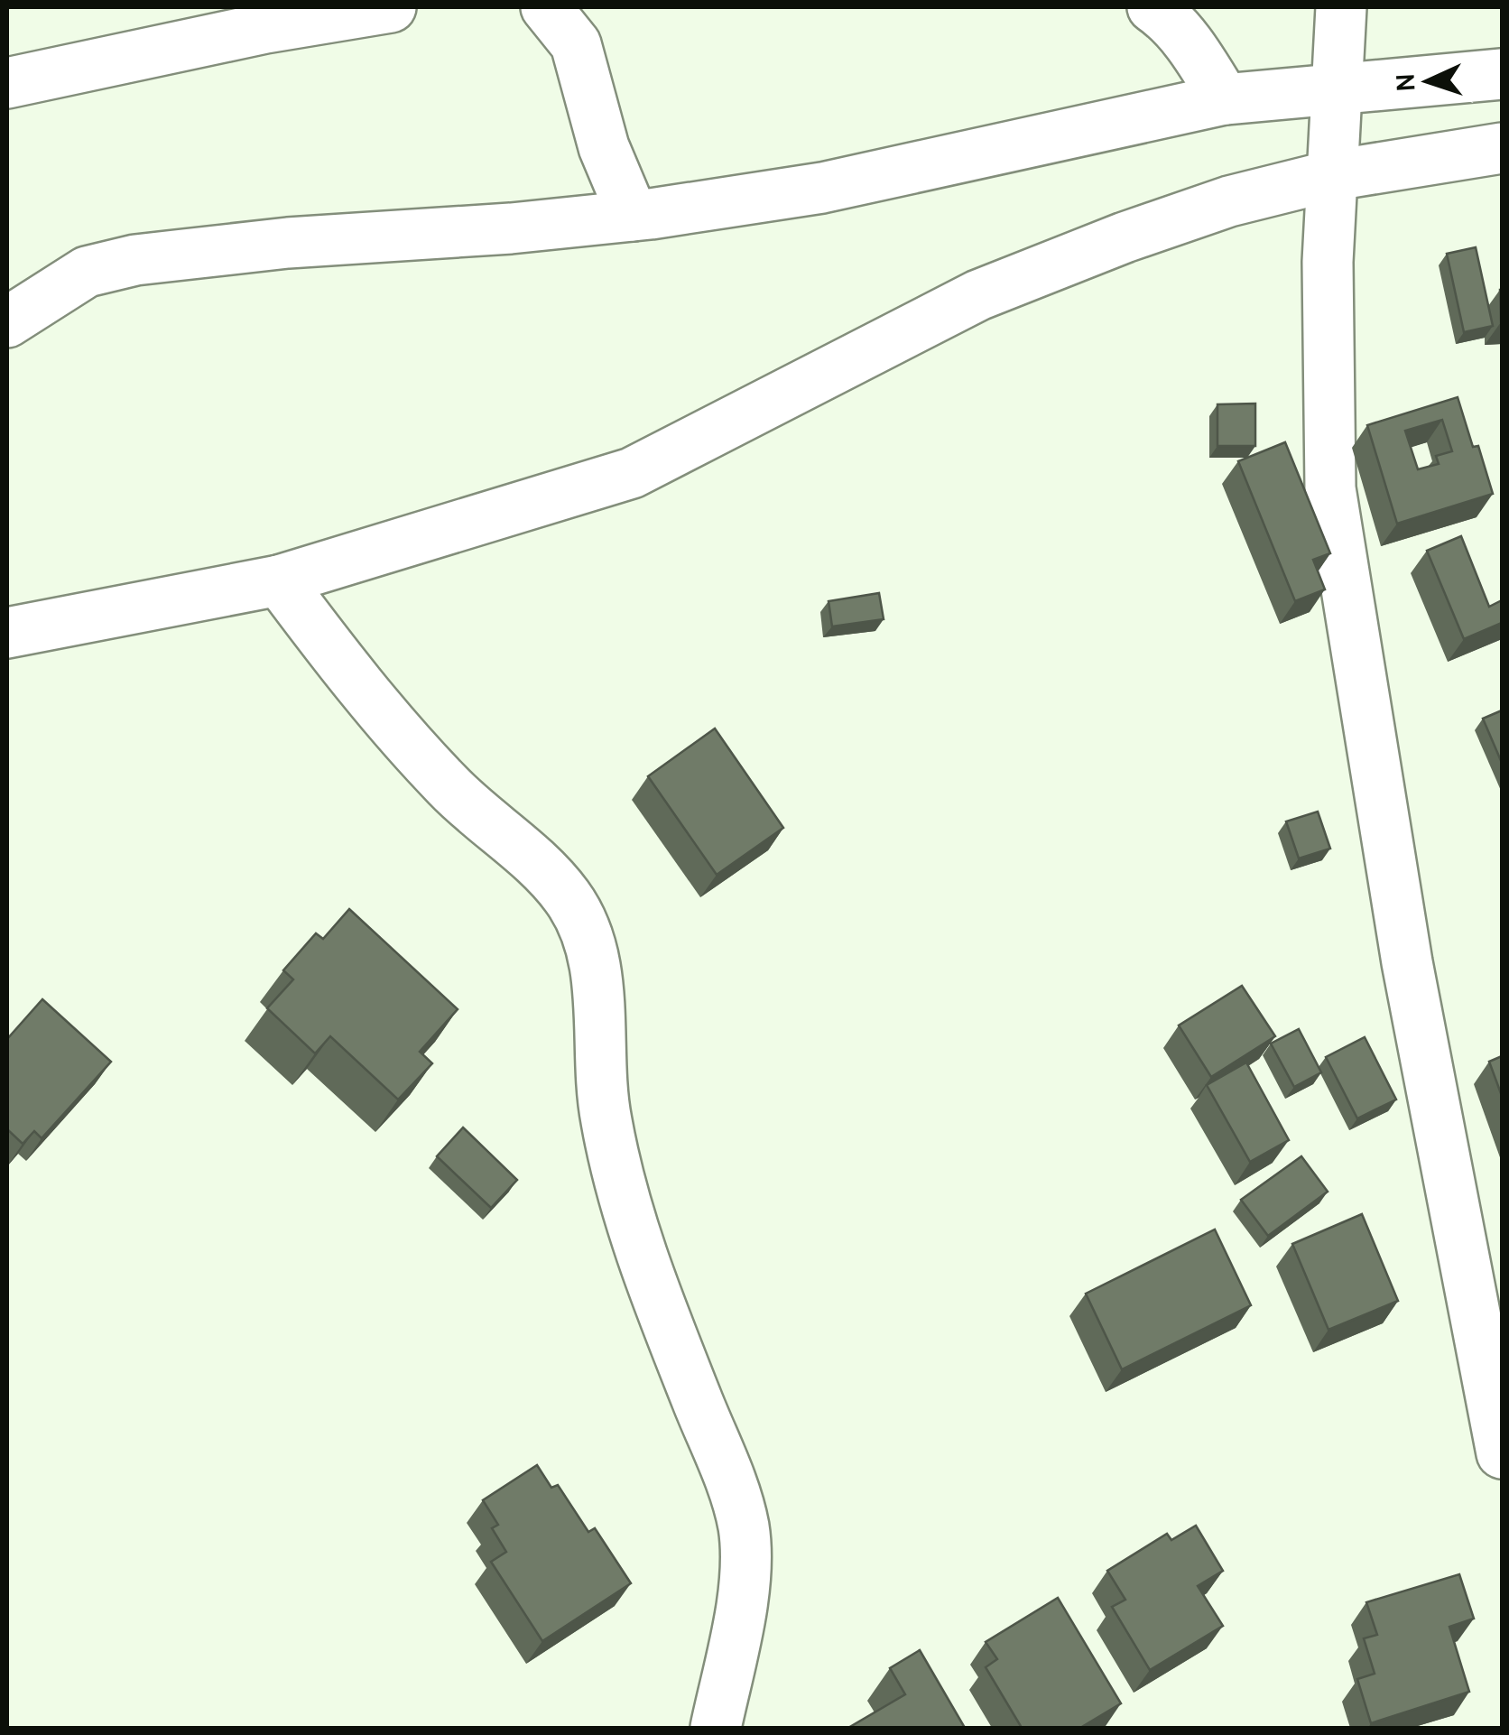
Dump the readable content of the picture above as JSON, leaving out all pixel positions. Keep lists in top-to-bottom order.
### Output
{
  "north": "left"
}
